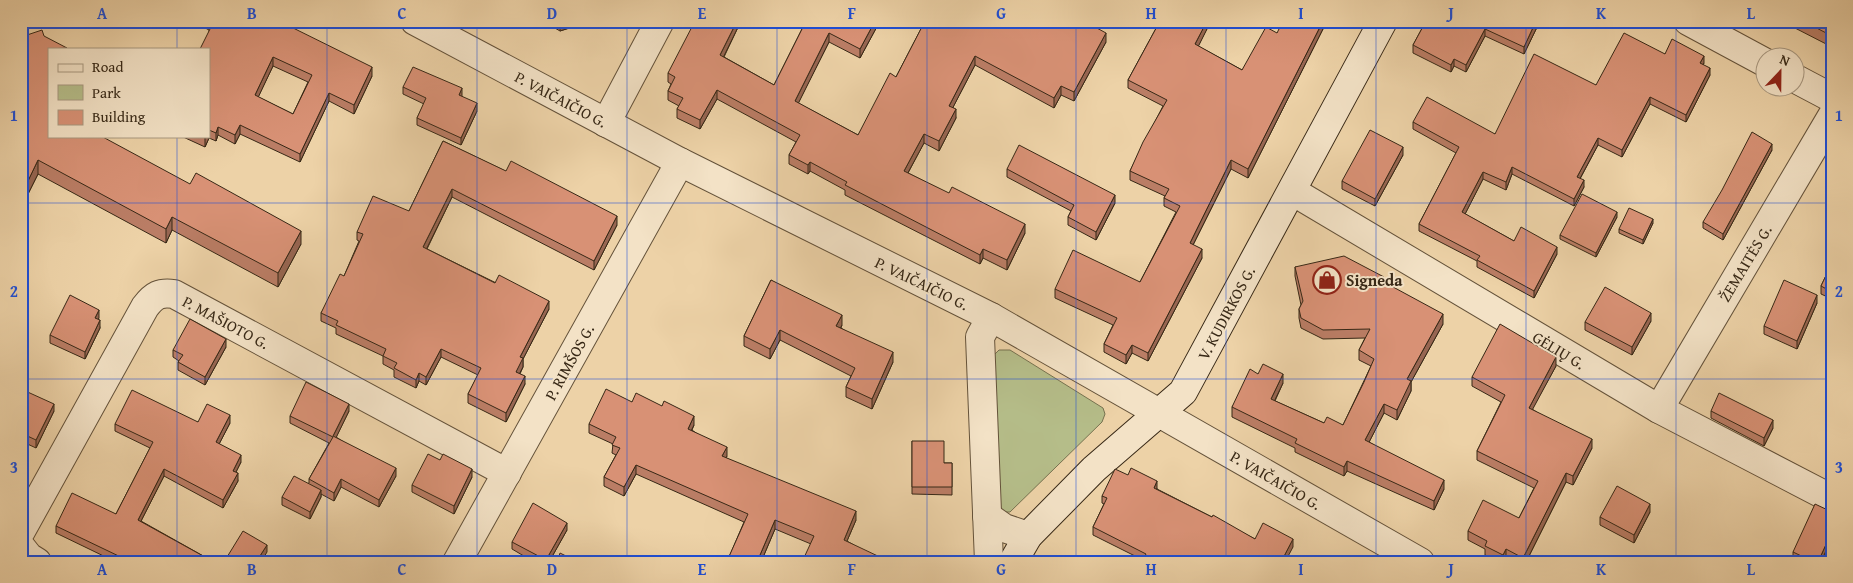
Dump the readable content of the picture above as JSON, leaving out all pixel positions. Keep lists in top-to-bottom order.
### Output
{
  "streets": {
    "street": [
      "P. VAIČAIČIO G.",
      "ŽEMAITĖS G.",
      "V. KUDIRKOS G.",
      "P. MAŠIOTO G.",
      "GĖLIŲ G.",
      "P. RIMŠOS G."
    ]
  },
  "crossings": [
    ["P. VAIČAIČIO G.", "V. KUDIRKOS G."],
    ["P. VAIČAIČIO G.", "P. RIMŠOS G."],
    ["ŽEMAITĖS G.", "GĖLIŲ G."],
    ["V. KUDIRKOS G.", "GĖLIŲ G."],
    ["P. MAŠIOTO G.", "P. RIMŠOS G."]
  ],
  "places": {
    "shop": ["Signeda"]
  },
  "legend": ["Road", "Park", "Building"],
  "north": "top",
  "grid": {
    "columns": [
      "A",
      "B",
      "C",
      "D",
      "E",
      "F",
      "G",
      "H",
      "I",
      "J",
      "K",
      "L"
    ],
    "rows": ["1", "2", "3"]
  }
}
